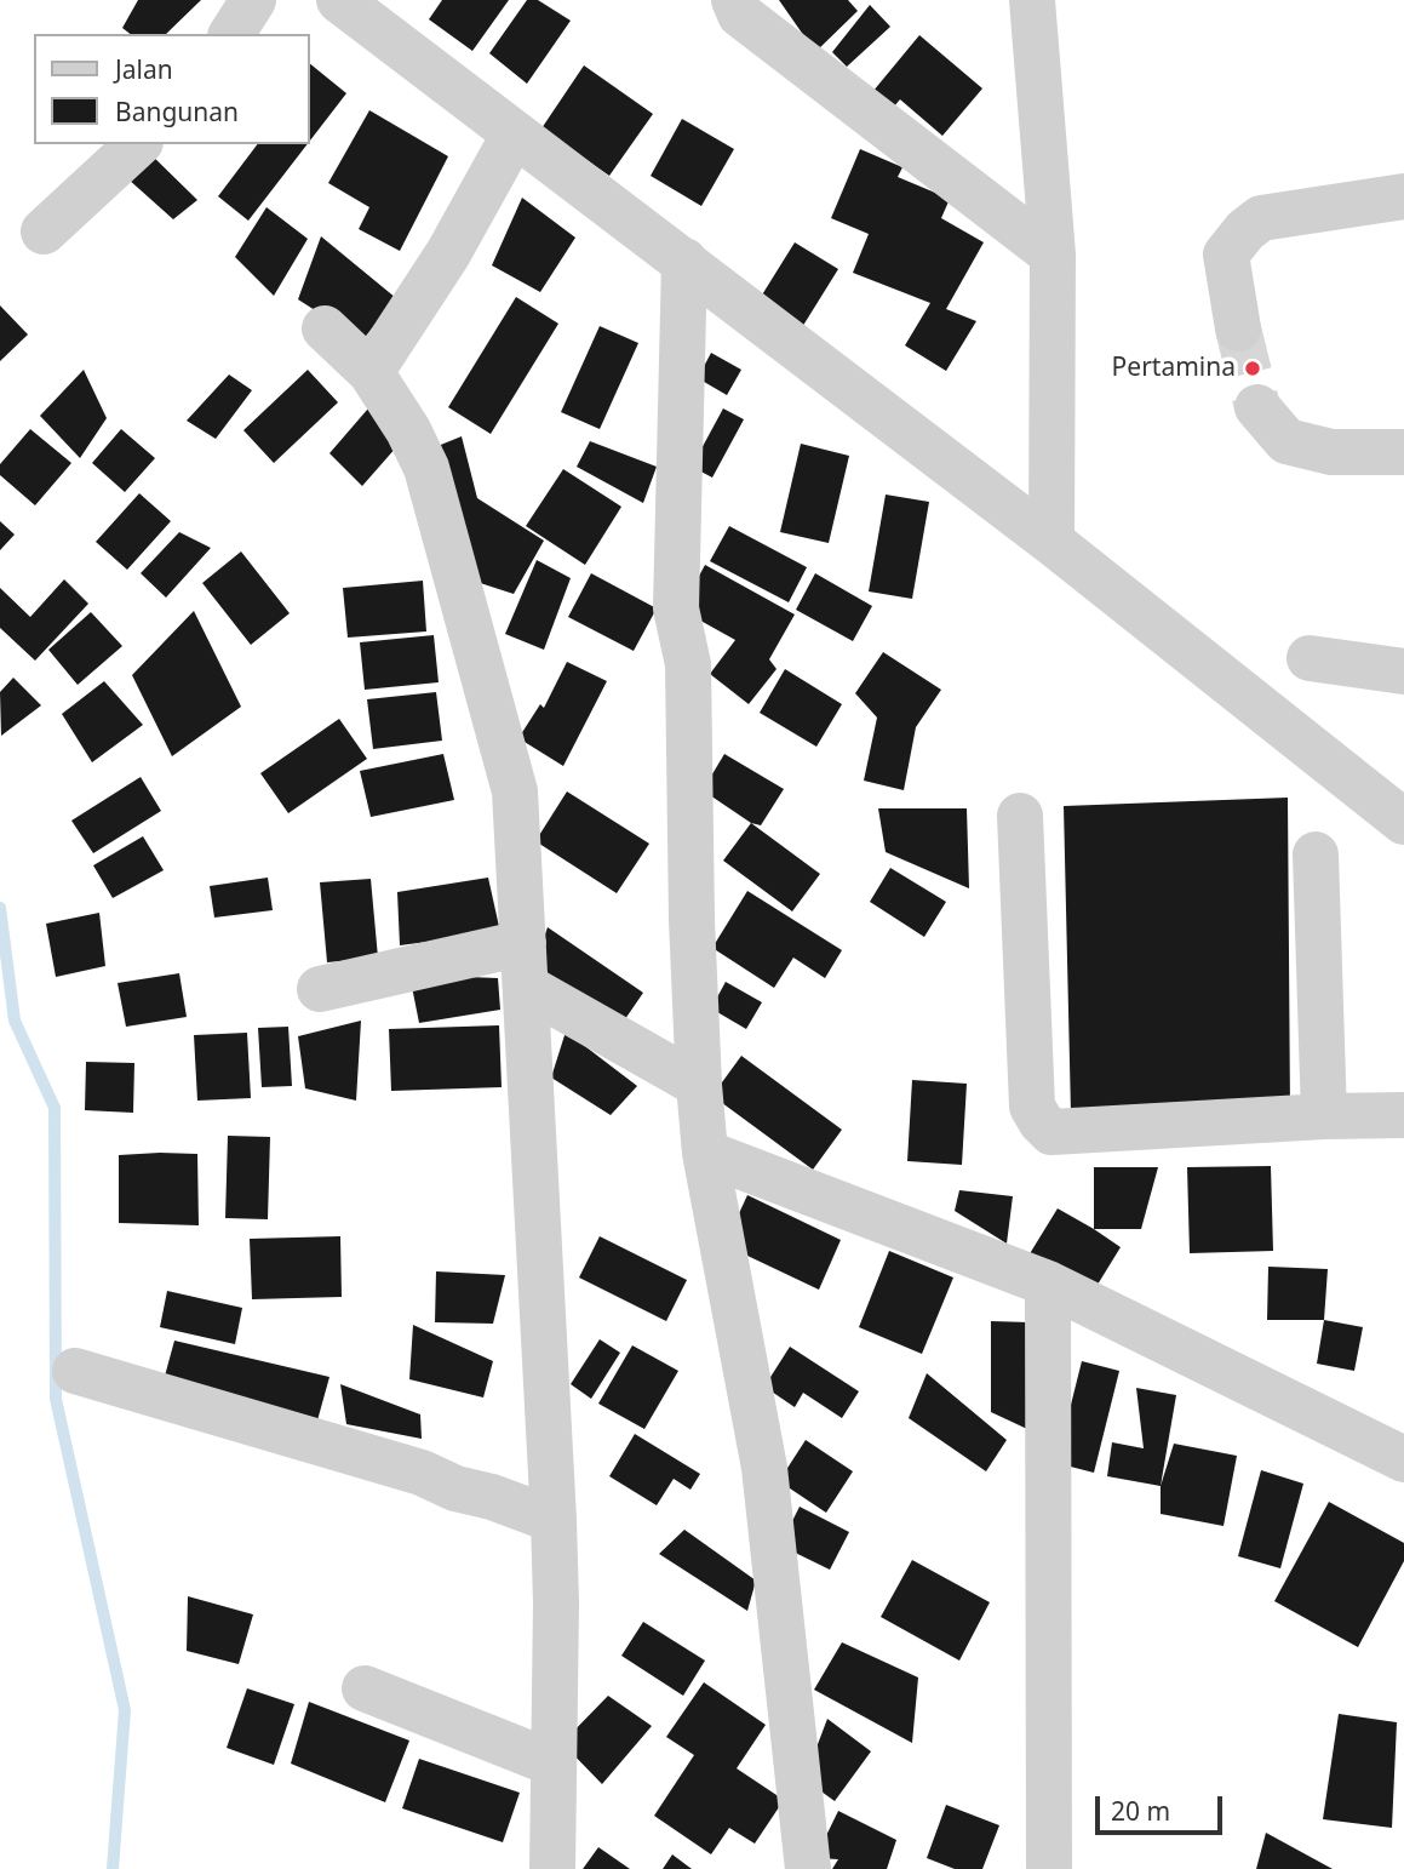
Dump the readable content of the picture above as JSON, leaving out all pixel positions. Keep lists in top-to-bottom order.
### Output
{
  "places": ["Pertamina"],
  "legend": ["Jalan", "Bangunan"],
  "scale_bar": "20 m"
}
